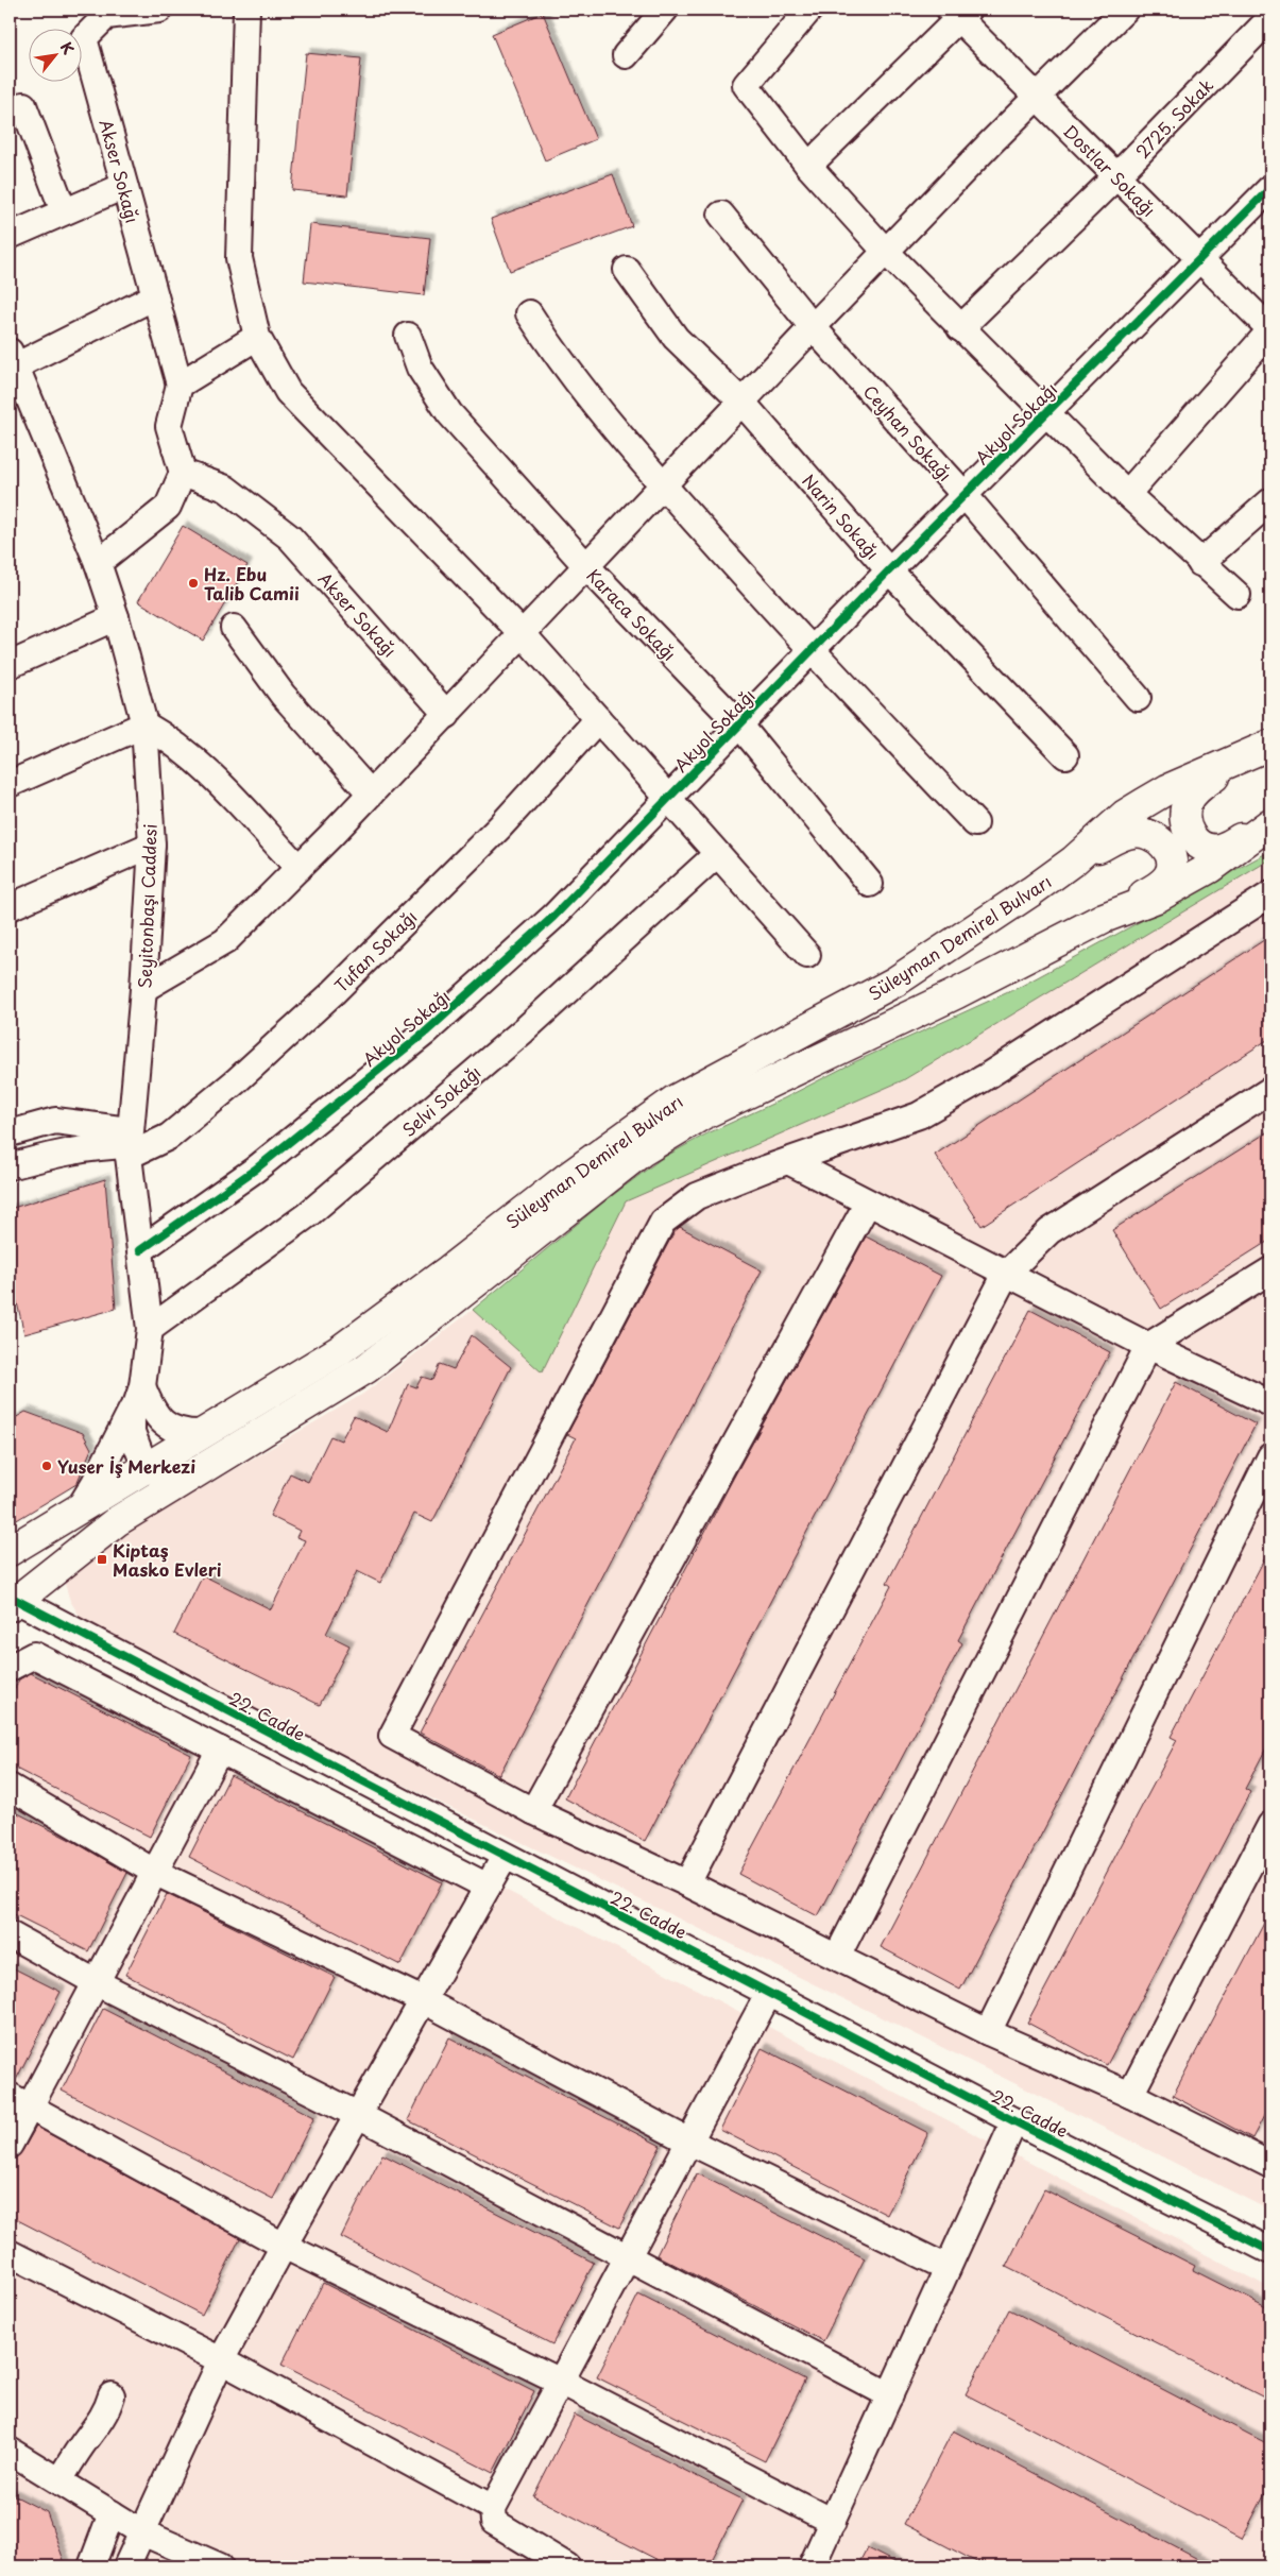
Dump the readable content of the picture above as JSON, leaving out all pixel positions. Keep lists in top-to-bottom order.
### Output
{
  "streets": {
    "main road": ["Süleyman Demirel Bulvarı"],
    "street": [
      "2725. Sokak",
      "Dostlar Sokağı",
      "Akser Sokağı",
      "Akyol Sokağı",
      "Ceyhan Sokağı",
      "Narin Sokağı",
      "Karaca Sokağı",
      "Seyitonbaşı Caddesi",
      "Tufan Sokağı",
      "Selvi Sokağı",
      "22. Cadde"
    ]
  },
  "crossings": [
    ["2725. Sokak", "Dostlar Sokağı"],
    ["Dostlar Sokağı", "Akyol Sokağı"],
    ["Akyol Sokağı", "Ceyhan Sokağı"],
    ["Akyol Sokağı", "Narin Sokağı"],
    ["Akyol Sokağı", "Karaca Sokağı"],
    ["Akyol Sokağı", "Seyitonbaşı Caddesi"],
    ["Seyitonbaşı Caddesi", "Süleyman Demirel Bulvarı"],
    ["Seyitonbaşı Caddesi", "Tufan Sokağı"],
    ["Seyitonbaşı Caddesi", "Selvi Sokağı"],
    ["Süleyman Demirel Bulvarı", "22. Cadde"]
  ],
  "places": {
    "other": ["Hz. Ebu Talib Camii", "Yuser İş Merkezi"],
    "transit": ["Kiptaş Masko Evleri"]
  },
  "north": "top right"
}
